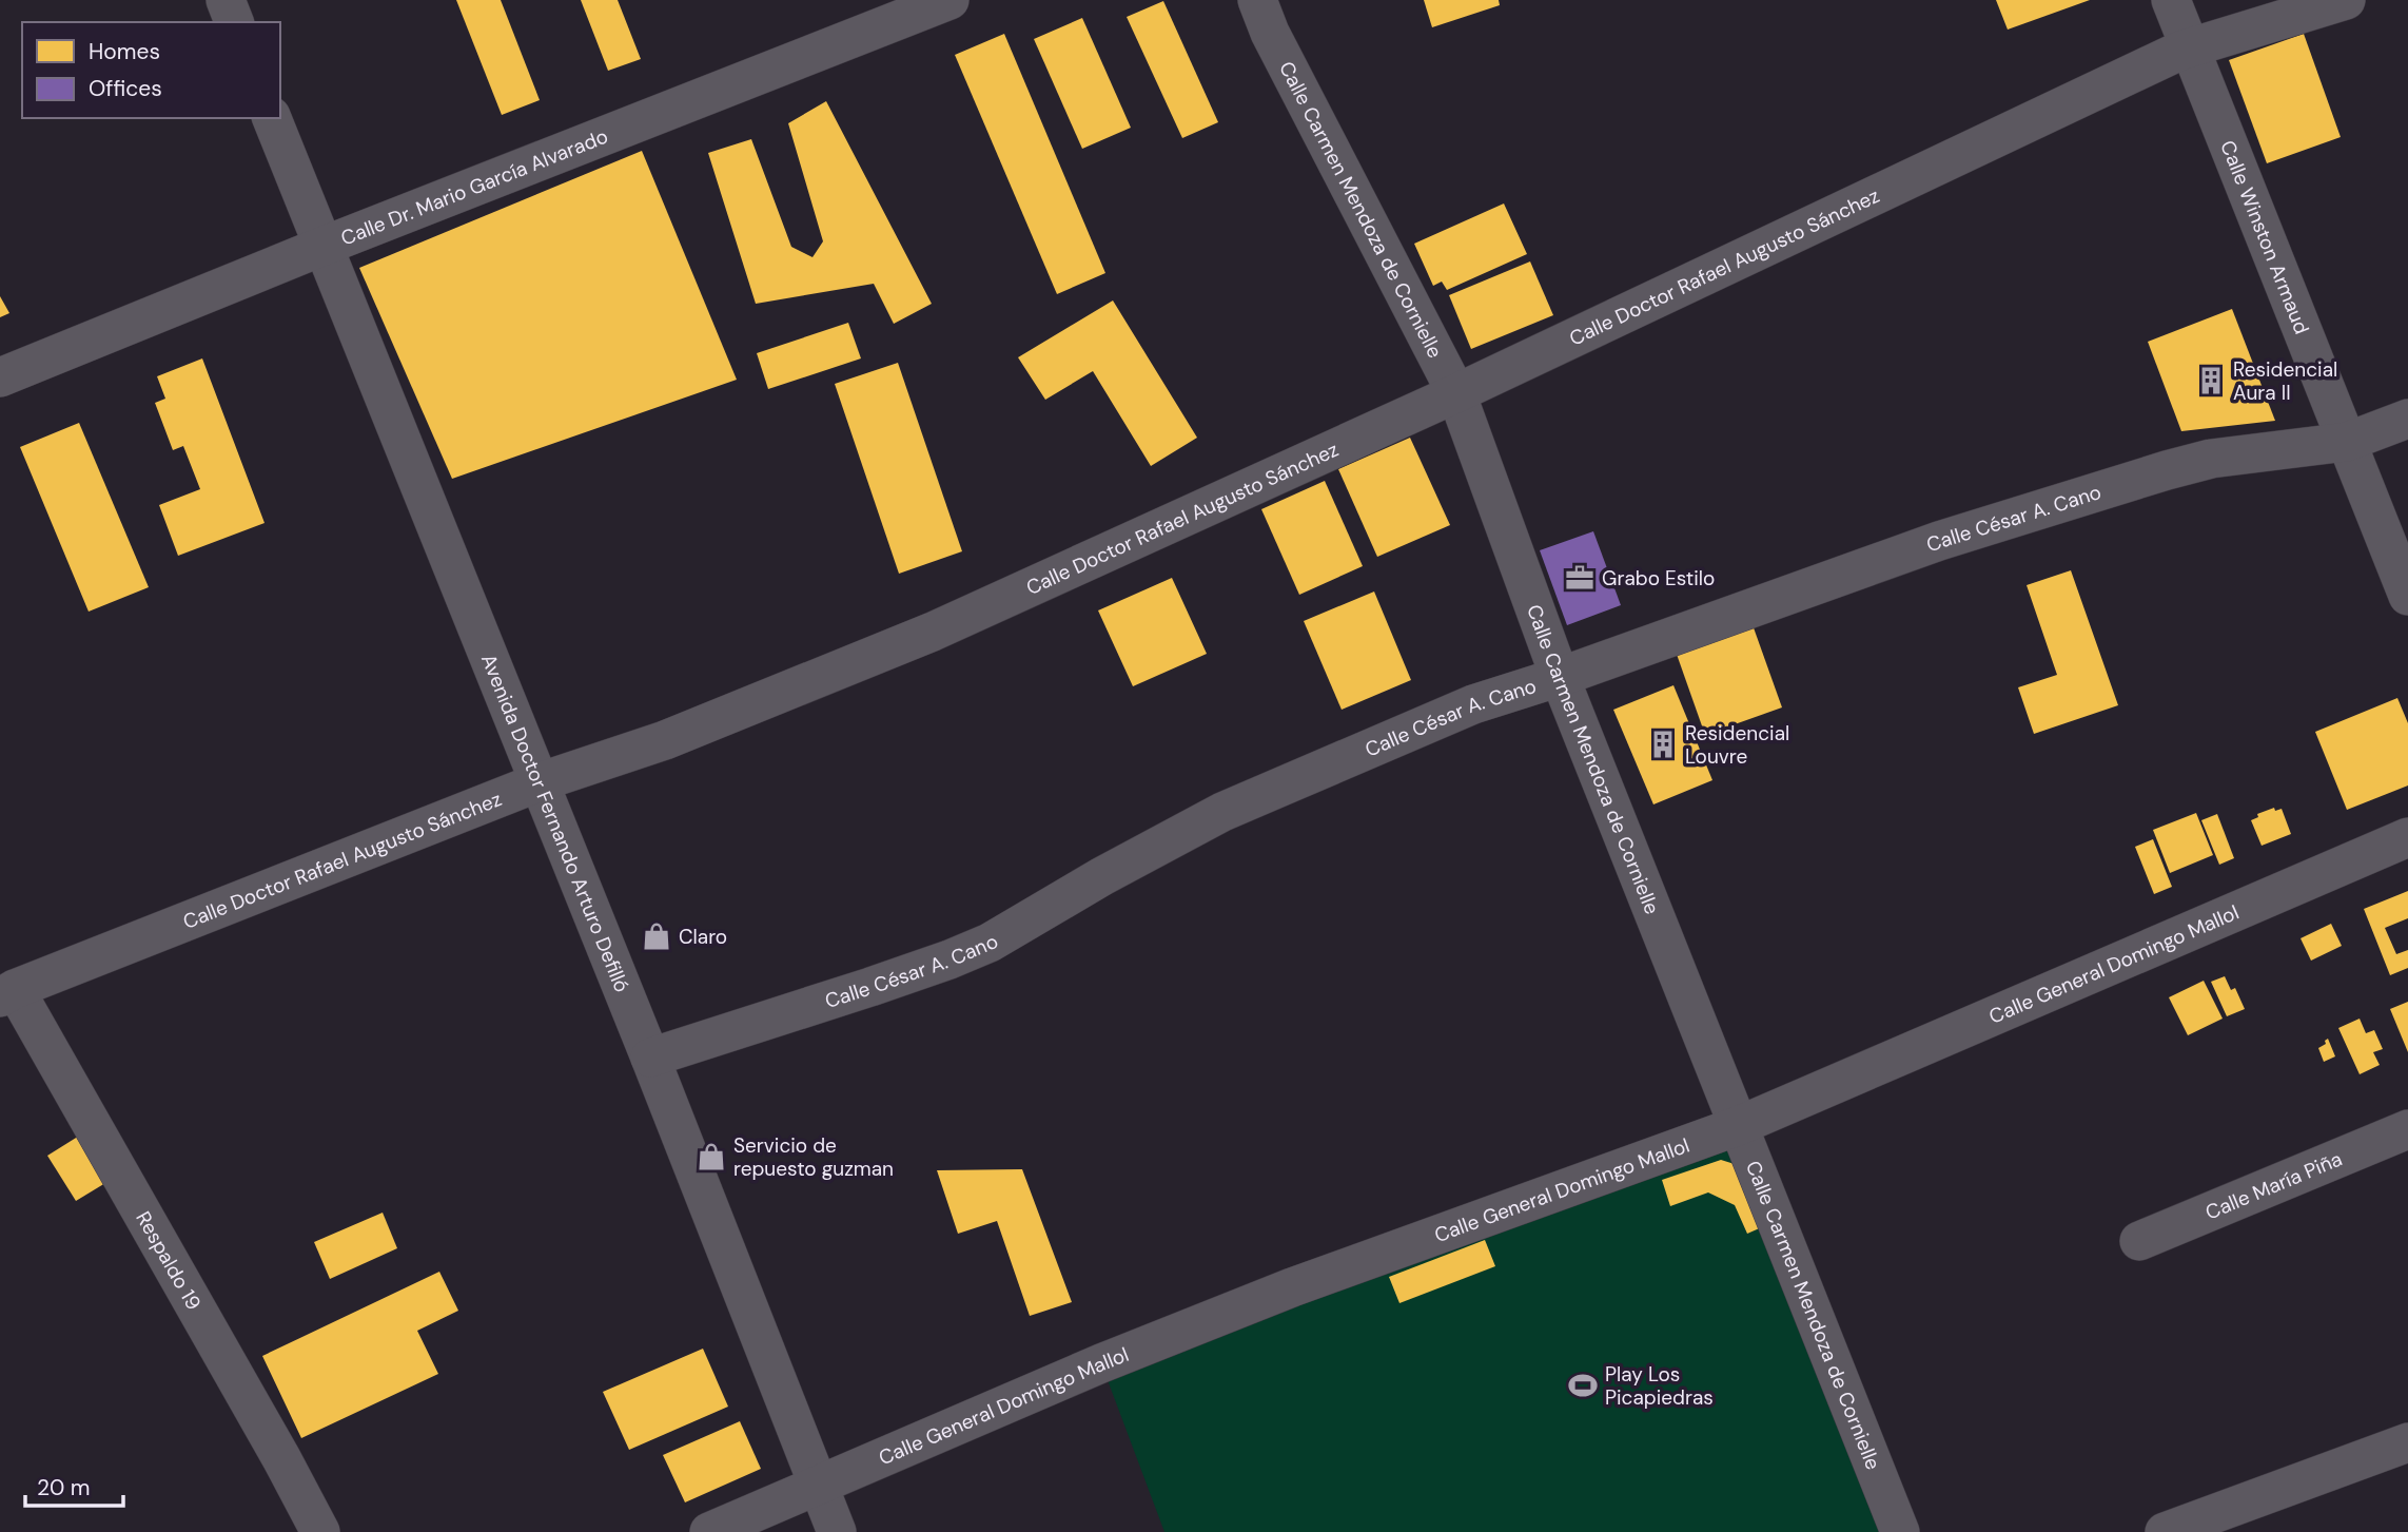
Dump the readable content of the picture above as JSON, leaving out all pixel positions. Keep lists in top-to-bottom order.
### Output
{
  "streets": {
    "street": [
      "Calle Dr. Mario García Alvarado",
      "Calle Carmen Mendoza de Cornielle",
      "Calle Winston Armaud",
      "Calle Doctor Rafael Augusto Sánchez",
      "Calle César A. Cano",
      "Avenida Doctor Fernando Arturo Defilló",
      "Calle General Domingo Mallol",
      "Calle María Piña",
      "Respaldo 19"
    ]
  },
  "crossings": [
    ["Calle Dr. Mario García Alvarado", "Avenida Doctor Fernando Arturo Defilló"],
    ["Calle Carmen Mendoza de Cornielle", "Calle Doctor Rafael Augusto Sánchez"],
    ["Calle Carmen Mendoza de Cornielle", "Calle César A. Cano"],
    ["Calle Carmen Mendoza de Cornielle", "Calle General Domingo Mallol"],
    ["Calle Winston Armaud", "Calle Doctor Rafael Augusto Sánchez"],
    ["Calle Winston Armaud", "Calle César A. Cano"],
    ["Calle Doctor Rafael Augusto Sánchez", "Avenida Doctor Fernando Arturo Defilló"],
    ["Calle Doctor Rafael Augusto Sánchez", "Respaldo 19"],
    ["Calle César A. Cano", "Avenida Doctor Fernando Arturo Defilló"],
    ["Avenida Doctor Fernando Arturo Defilló", "Calle General Domingo Mallol"]
  ],
  "places": {
    "building": ["Residencial Aura II", "Residencial Louvre"],
    "office": ["Grabo Estilo"],
    "shop": ["Claro", "Servicio de repuesto guzman"],
    "sports": ["Play Los Picapiedras"]
  },
  "legend": ["Homes", "Offices"],
  "scale_bar": "20 m"
}
